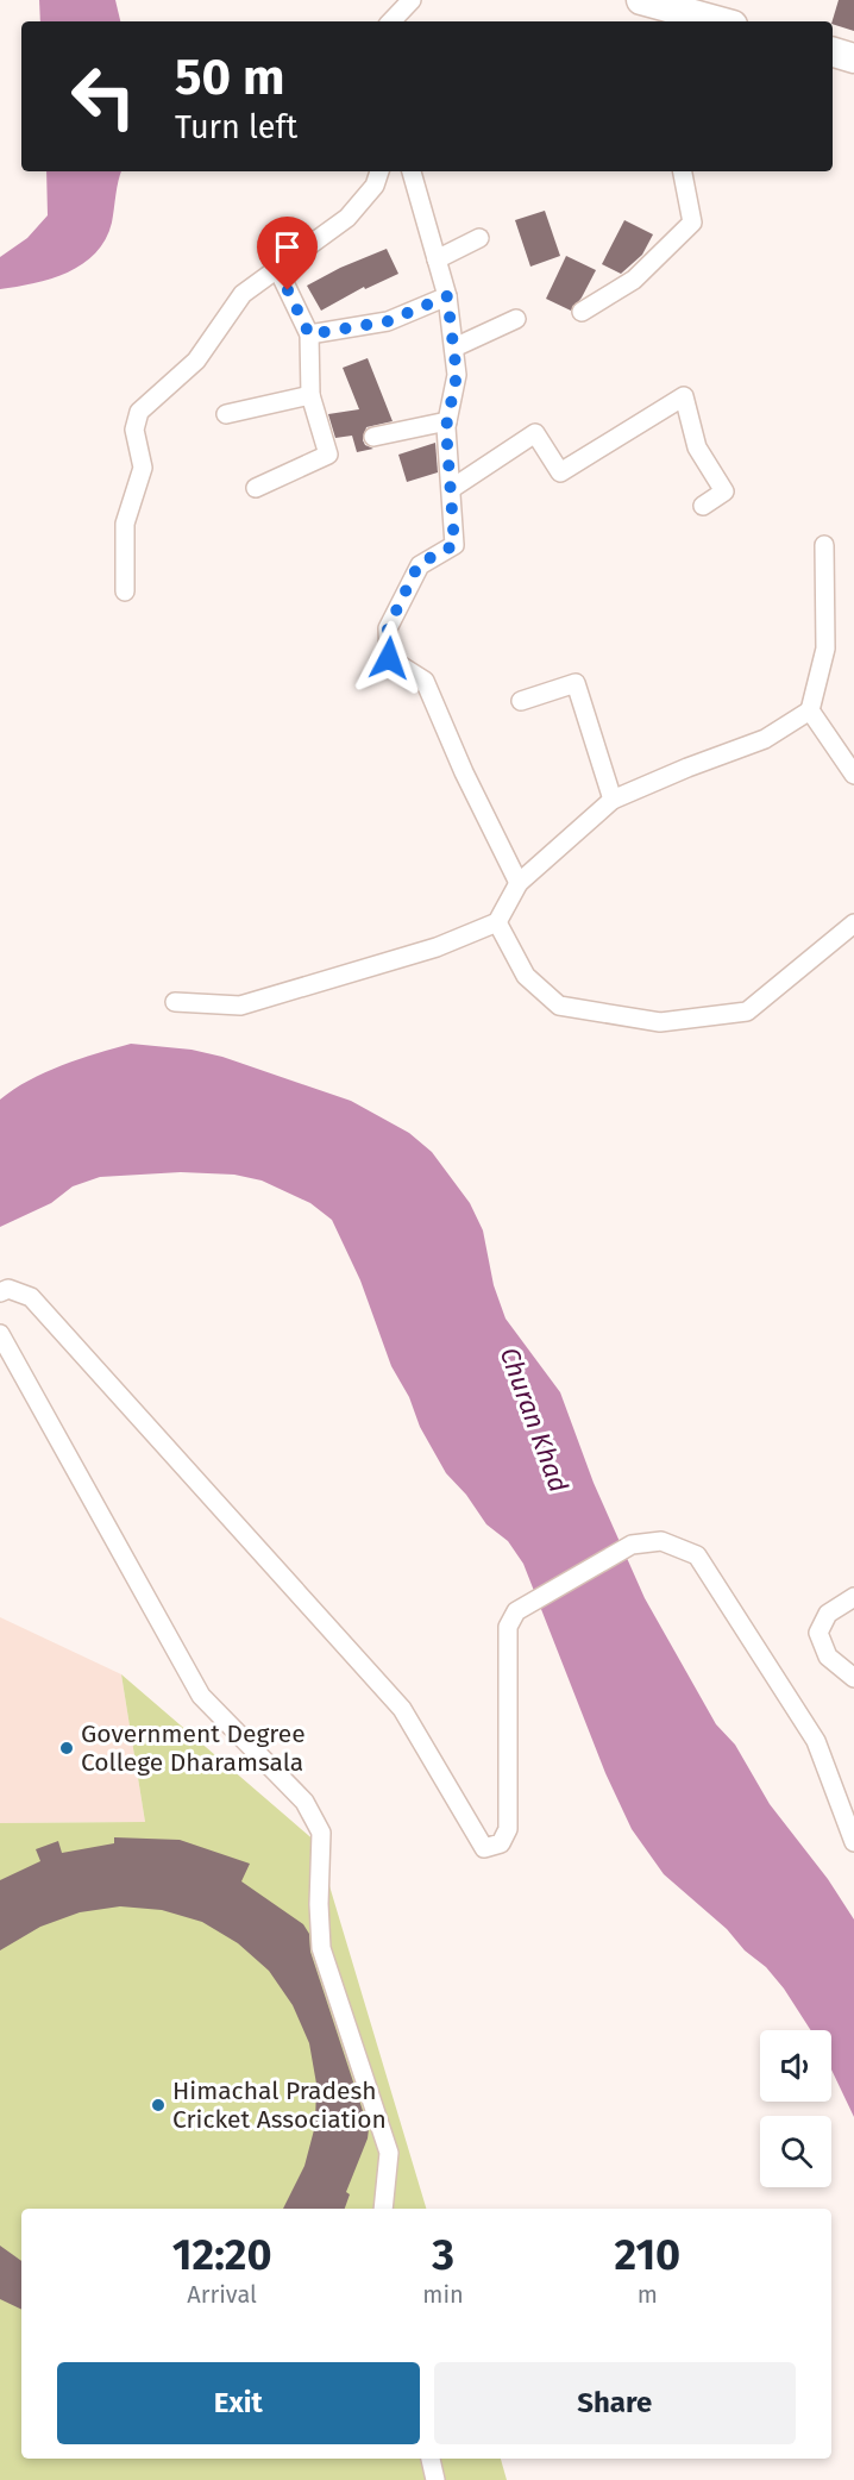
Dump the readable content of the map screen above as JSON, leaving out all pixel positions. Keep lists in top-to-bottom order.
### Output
{
  "water": ["Churan Khad"],
  "places": ["Government Degree College Dharamsala", "Himachal Pradesh Cricket Association"],
  "page": {
    "turn": ["50 m", "Turn left"],
    "eta": [
      "12:20",
      "Arrival",
      "3",
      "min",
      "210",
      "m"
    ],
    "buttons": ["Exit", "Share"]
  }
}
